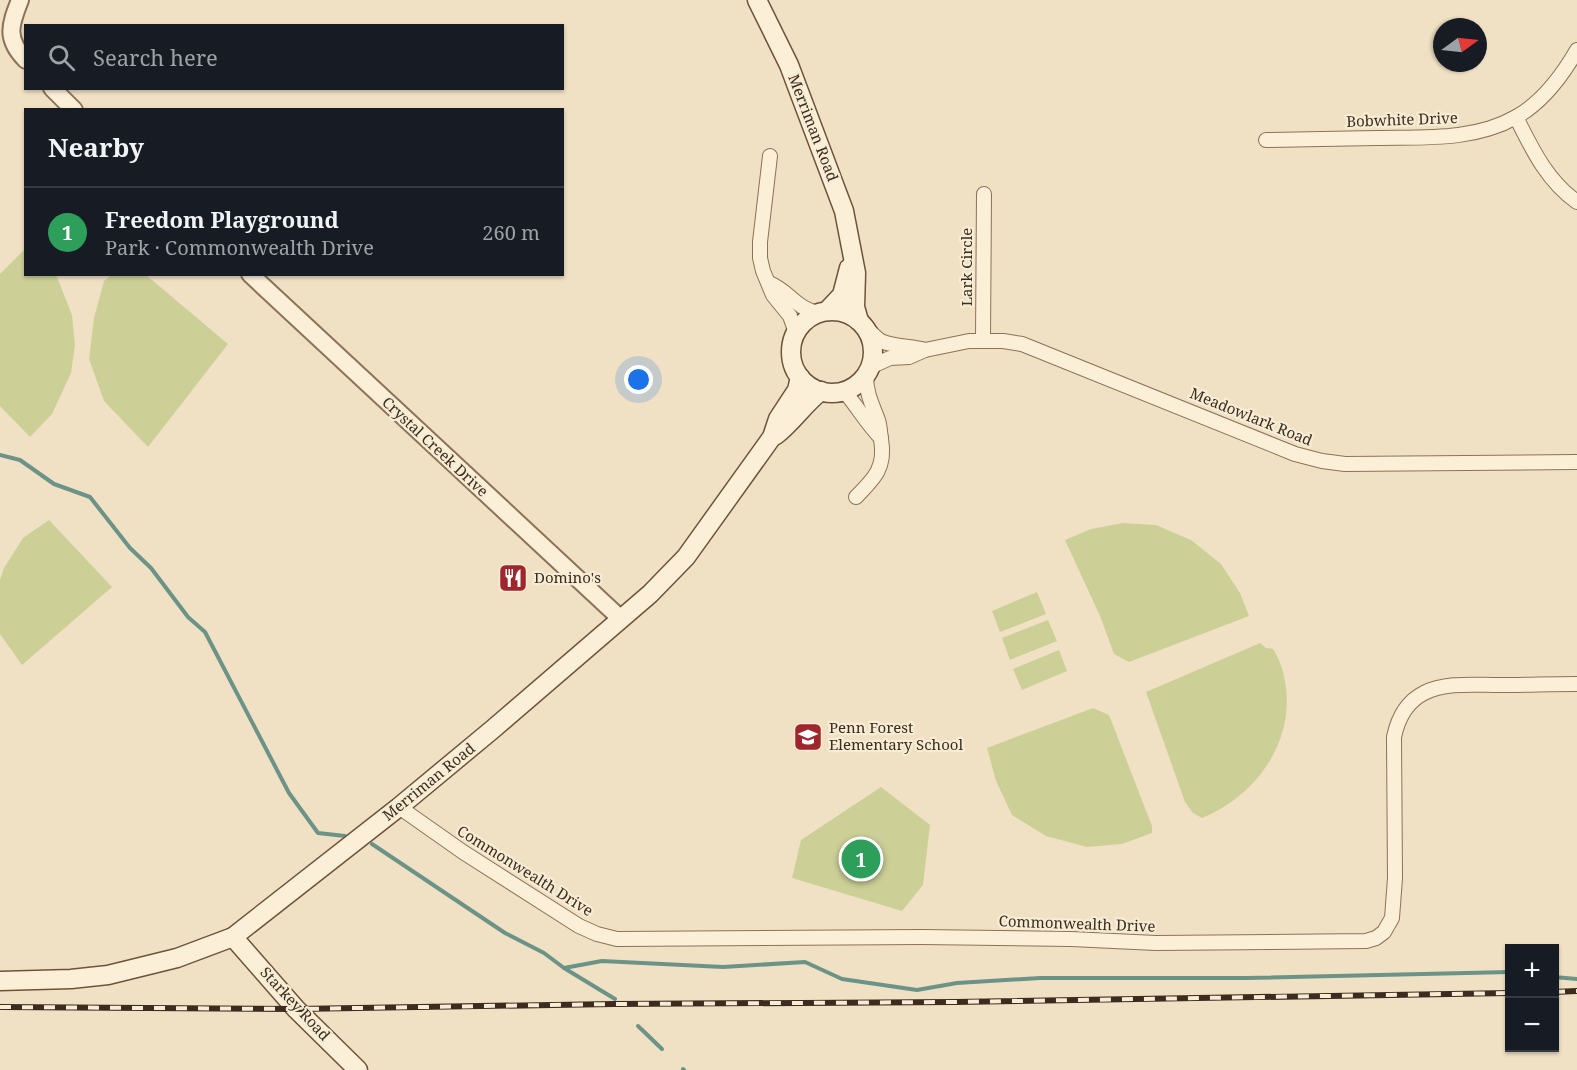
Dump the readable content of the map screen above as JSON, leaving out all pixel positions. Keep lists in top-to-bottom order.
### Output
{
  "streets": {
    "main road": ["Merriman Road", "Starkey Road"],
    "street": [
      "Bobwhite Drive",
      "Lark Circle",
      "Meadowlark Road",
      "Crystal Creek Drive",
      "Commonwealth Drive"
    ]
  },
  "crossings": [
    ["Merriman Road", "Meadowlark Road"],
    ["Merriman Road", "Crystal Creek Drive"],
    ["Merriman Road", "Commonwealth Drive"],
    ["Merriman Road", "Starkey Road"],
    ["Lark Circle", "Meadowlark Road"]
  ],
  "places": {
    "restaurant": ["Domino's"],
    "school or university": ["Penn Forest Elementary School"]
  },
  "north": "right",
  "page": {
    "search": "Search here",
    "heading": "Nearby",
    "list": [
      {
        "mark": "1",
        "name": "Freedom Playground",
        "note": "Park · Commonwealth Drive",
        "value": "260 m"
      }
    ],
    "pins": "1",
    "map_buttons": ["+", "−"]
  }
}
